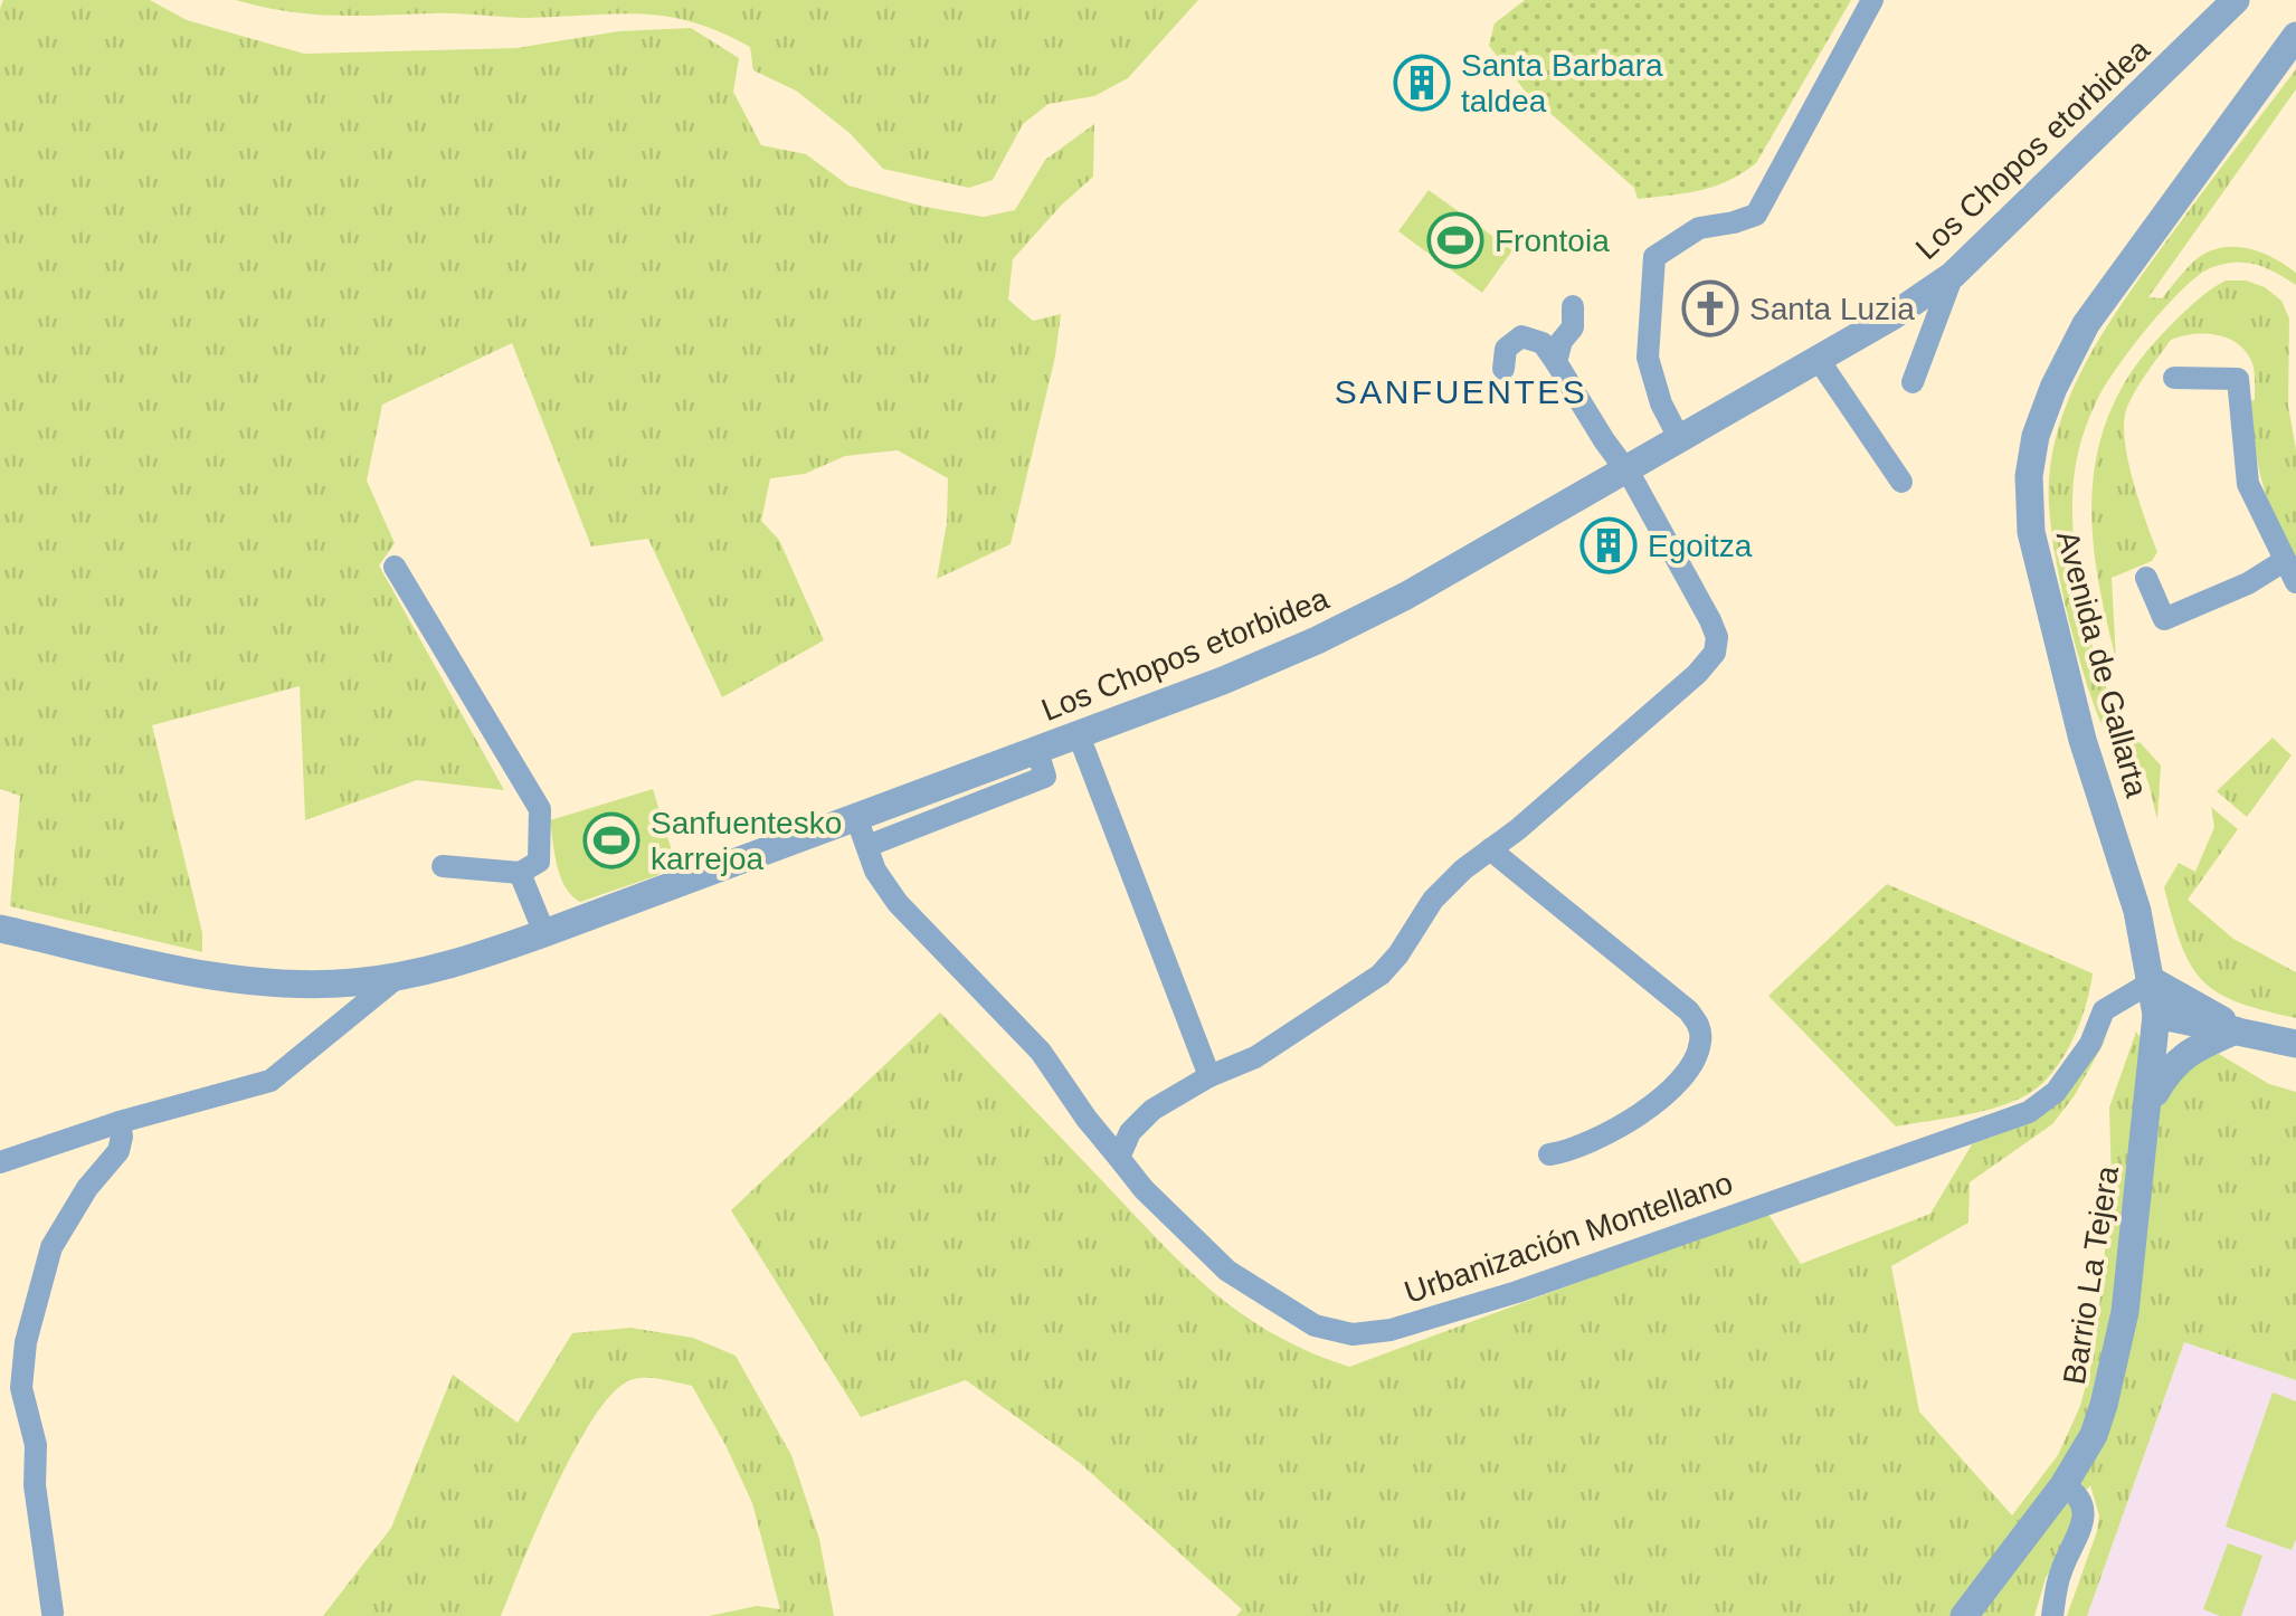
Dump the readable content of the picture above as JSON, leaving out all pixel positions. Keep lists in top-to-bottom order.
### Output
{
  "streets": {
    "street": [
      "Los Chopos etorbidea",
      "Avenida de Gallarta",
      "Urbanización Montellano",
      "Barrio La Tejera"
    ]
  },
  "crossings": [
    ["Los Chopos etorbidea", "Urbanización Montellano"],
    ["Avenida de Gallarta", "Urbanización Montellano"],
    ["Avenida de Gallarta", "Barrio La Tejera"]
  ],
  "districts": ["SANFUENTES"],
  "places": {
    "building": ["Santa Barbara taldea", "Egoitza"],
    "sports": ["Frontoia", "Sanfuentesko karrejoa"],
    "church": ["Santa Luzia"]
  }
}
